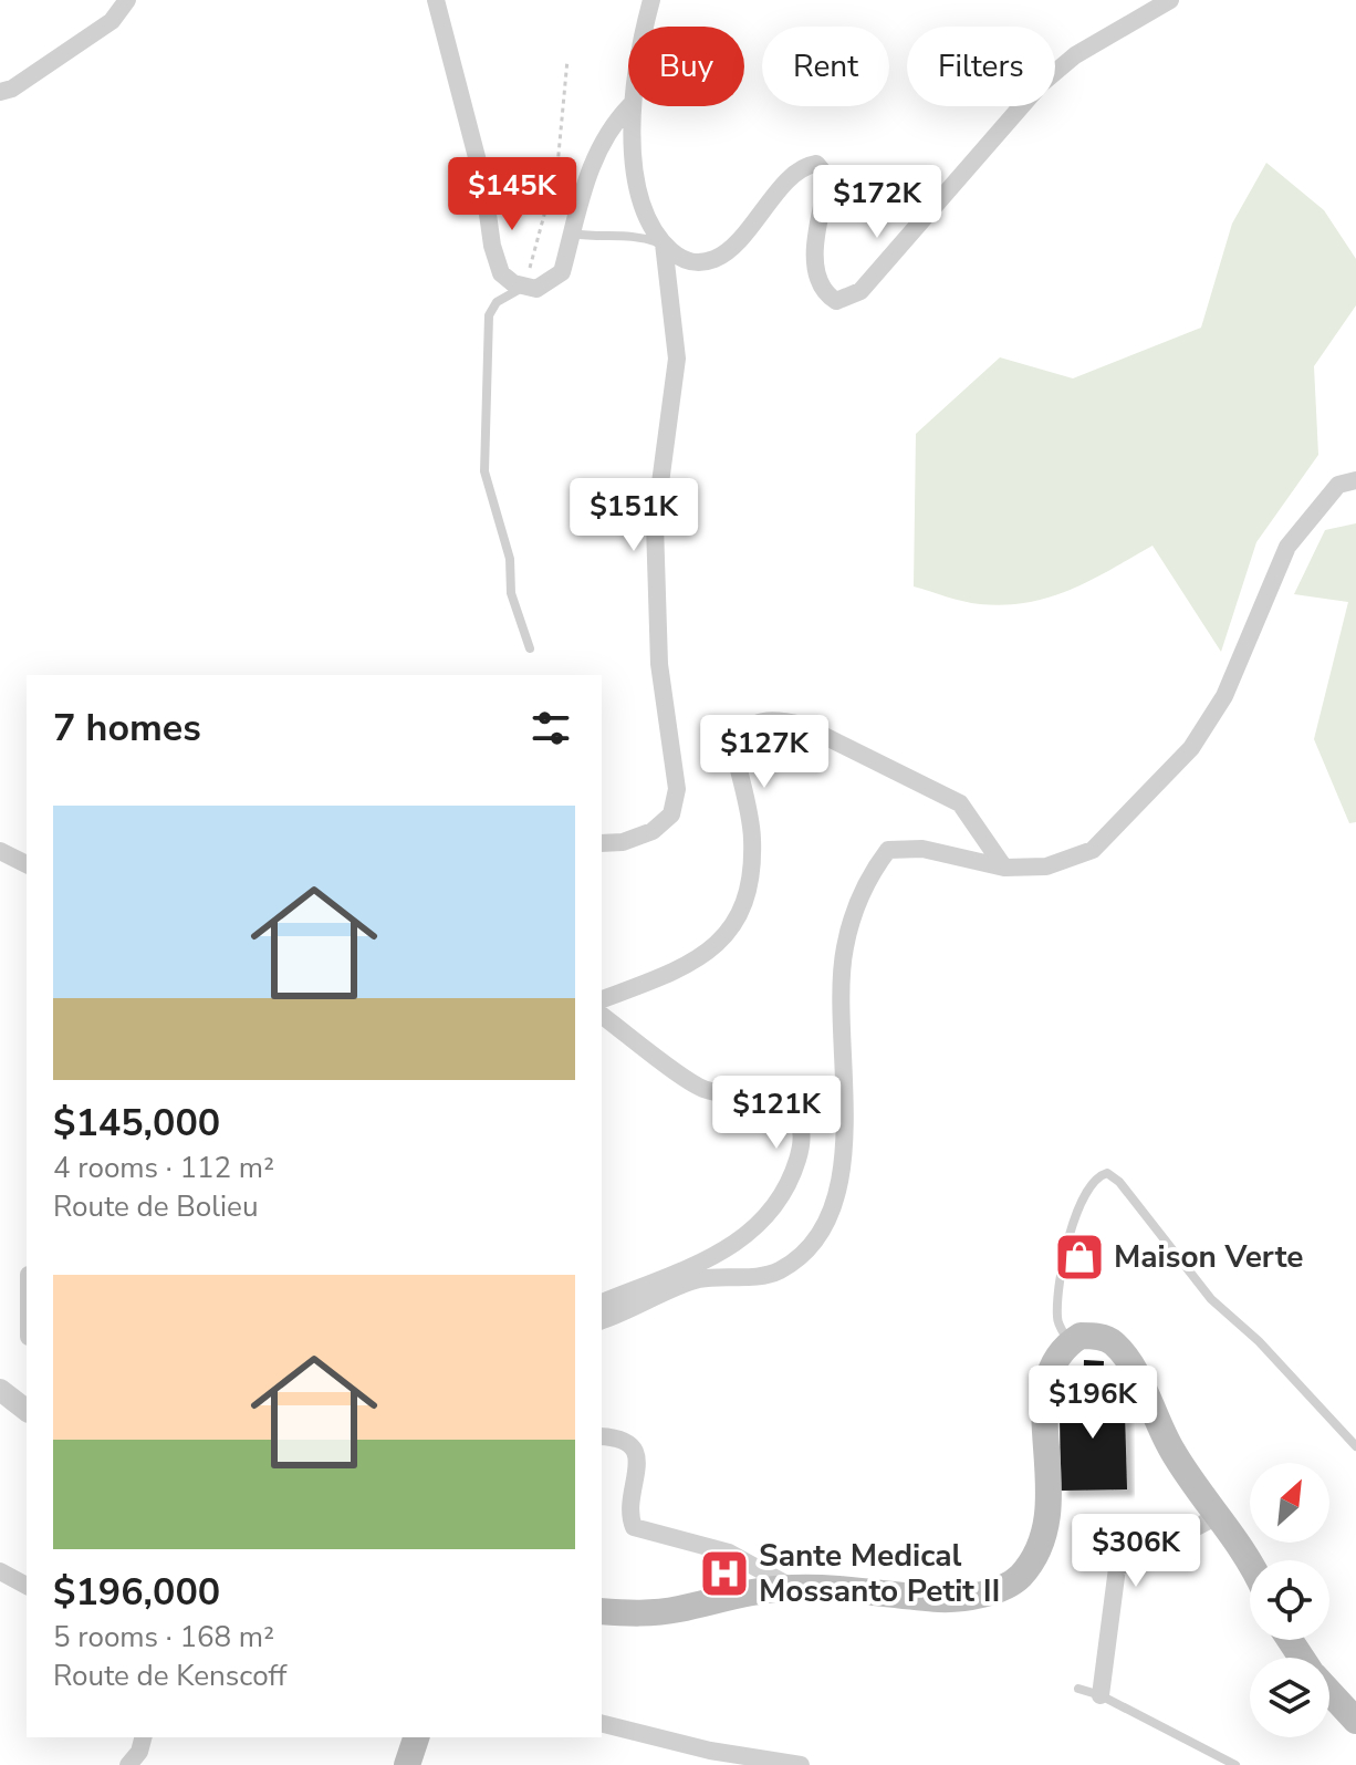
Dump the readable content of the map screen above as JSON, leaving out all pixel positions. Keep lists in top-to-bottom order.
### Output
{
  "places": {
    "shop": ["Maison Verte"],
    "hospital": ["Sante Medical Mossanto Petit II"]
  },
  "north": "top right",
  "page": {
    "chip": ["Buy", "Rent", "Filters"],
    "price": [
      "$145K",
      "$172K",
      "$151K",
      "$127K",
      "$121K",
      "$196K",
      "$306K"
    ],
    "heading": "7 homes",
    "list": [
      {
        "name": "$145,000",
        "note": "4 rooms · 112 m² · Route de Bolieu"
      },
      {
        "name": "$196,000",
        "note": "5 rooms · 168 m² · Route de Kenscoff"
      }
    ]
  }
}
